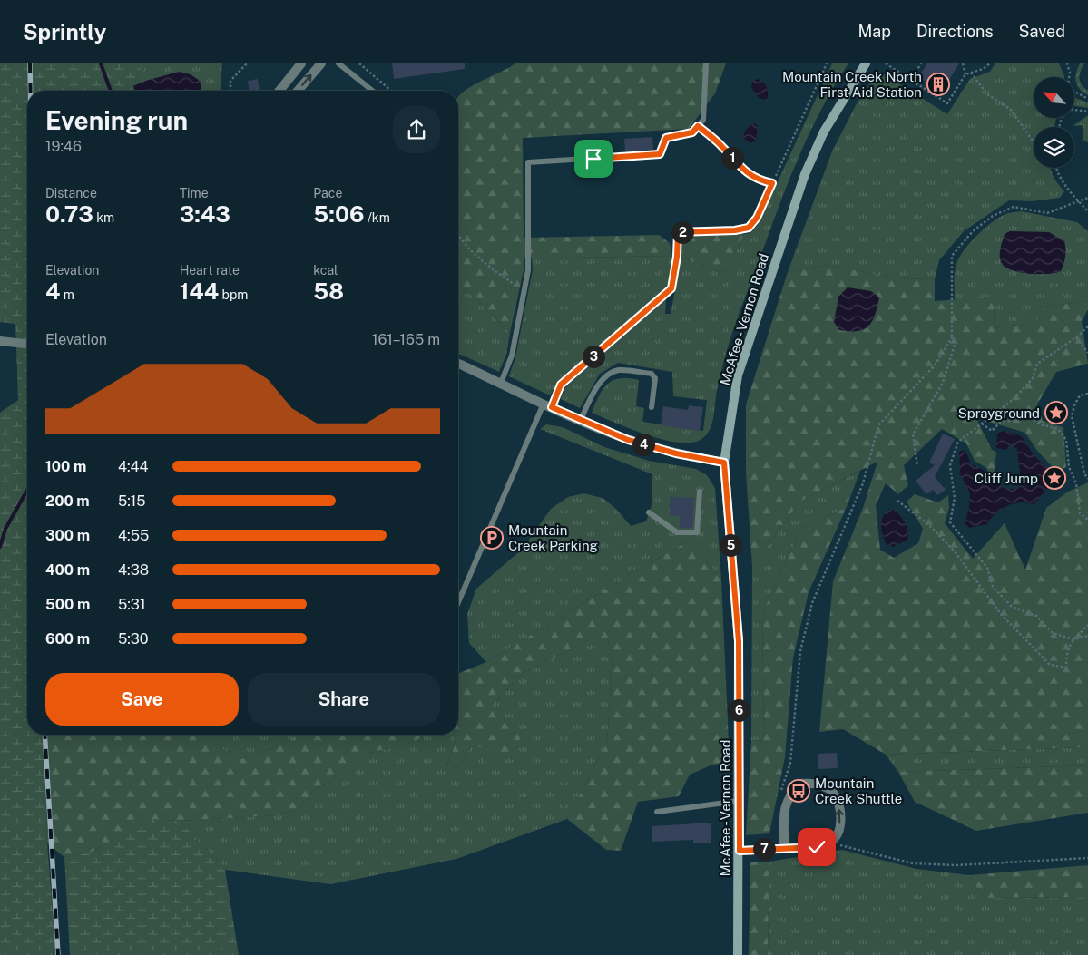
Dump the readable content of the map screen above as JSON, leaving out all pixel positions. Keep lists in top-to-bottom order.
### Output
{
  "streets": {
    "main road": ["McAfee - Vernon Road"]
  },
  "places": {
    "building": ["Mountain Creek North First Aid Station"],
    "place": ["Sprayground", "Cliff Jump"],
    "parking": ["Mountain Creek Parking"],
    "bus stop": ["Mountain Creek Shuttle"]
  },
  "north": "top left",
  "page": {
    "header": "Sprintly",
    "nav": ["Map", "Directions", "Saved"],
    "heading": ["Evening run", "19:46"],
    "pins": [
      "1",
      "2",
      "3",
      "4",
      "5",
      "6",
      "7"
    ],
    "stats": [
      ["Distance", "0.73 km"],
      ["Time", "3:43"],
      ["Pace", "5:06 /km"],
      ["Elevation", "4 m"],
      ["Heart rate", "144 bpm"],
      ["kcal", "58"]
    ],
    "chart": ["Elevation", "161–165 m"],
    "list": [
      {
        "name": "100 m",
        "note": "4:44"
      },
      {
        "name": "200 m",
        "note": "5:15"
      },
      {
        "name": "300 m",
        "note": "4:55"
      },
      {
        "name": "400 m",
        "note": "4:38"
      },
      {
        "name": "500 m",
        "note": "5:31"
      },
      {
        "name": "600 m",
        "note": "5:30"
      }
    ],
    "buttons": ["Save", "Share"]
  }
}
